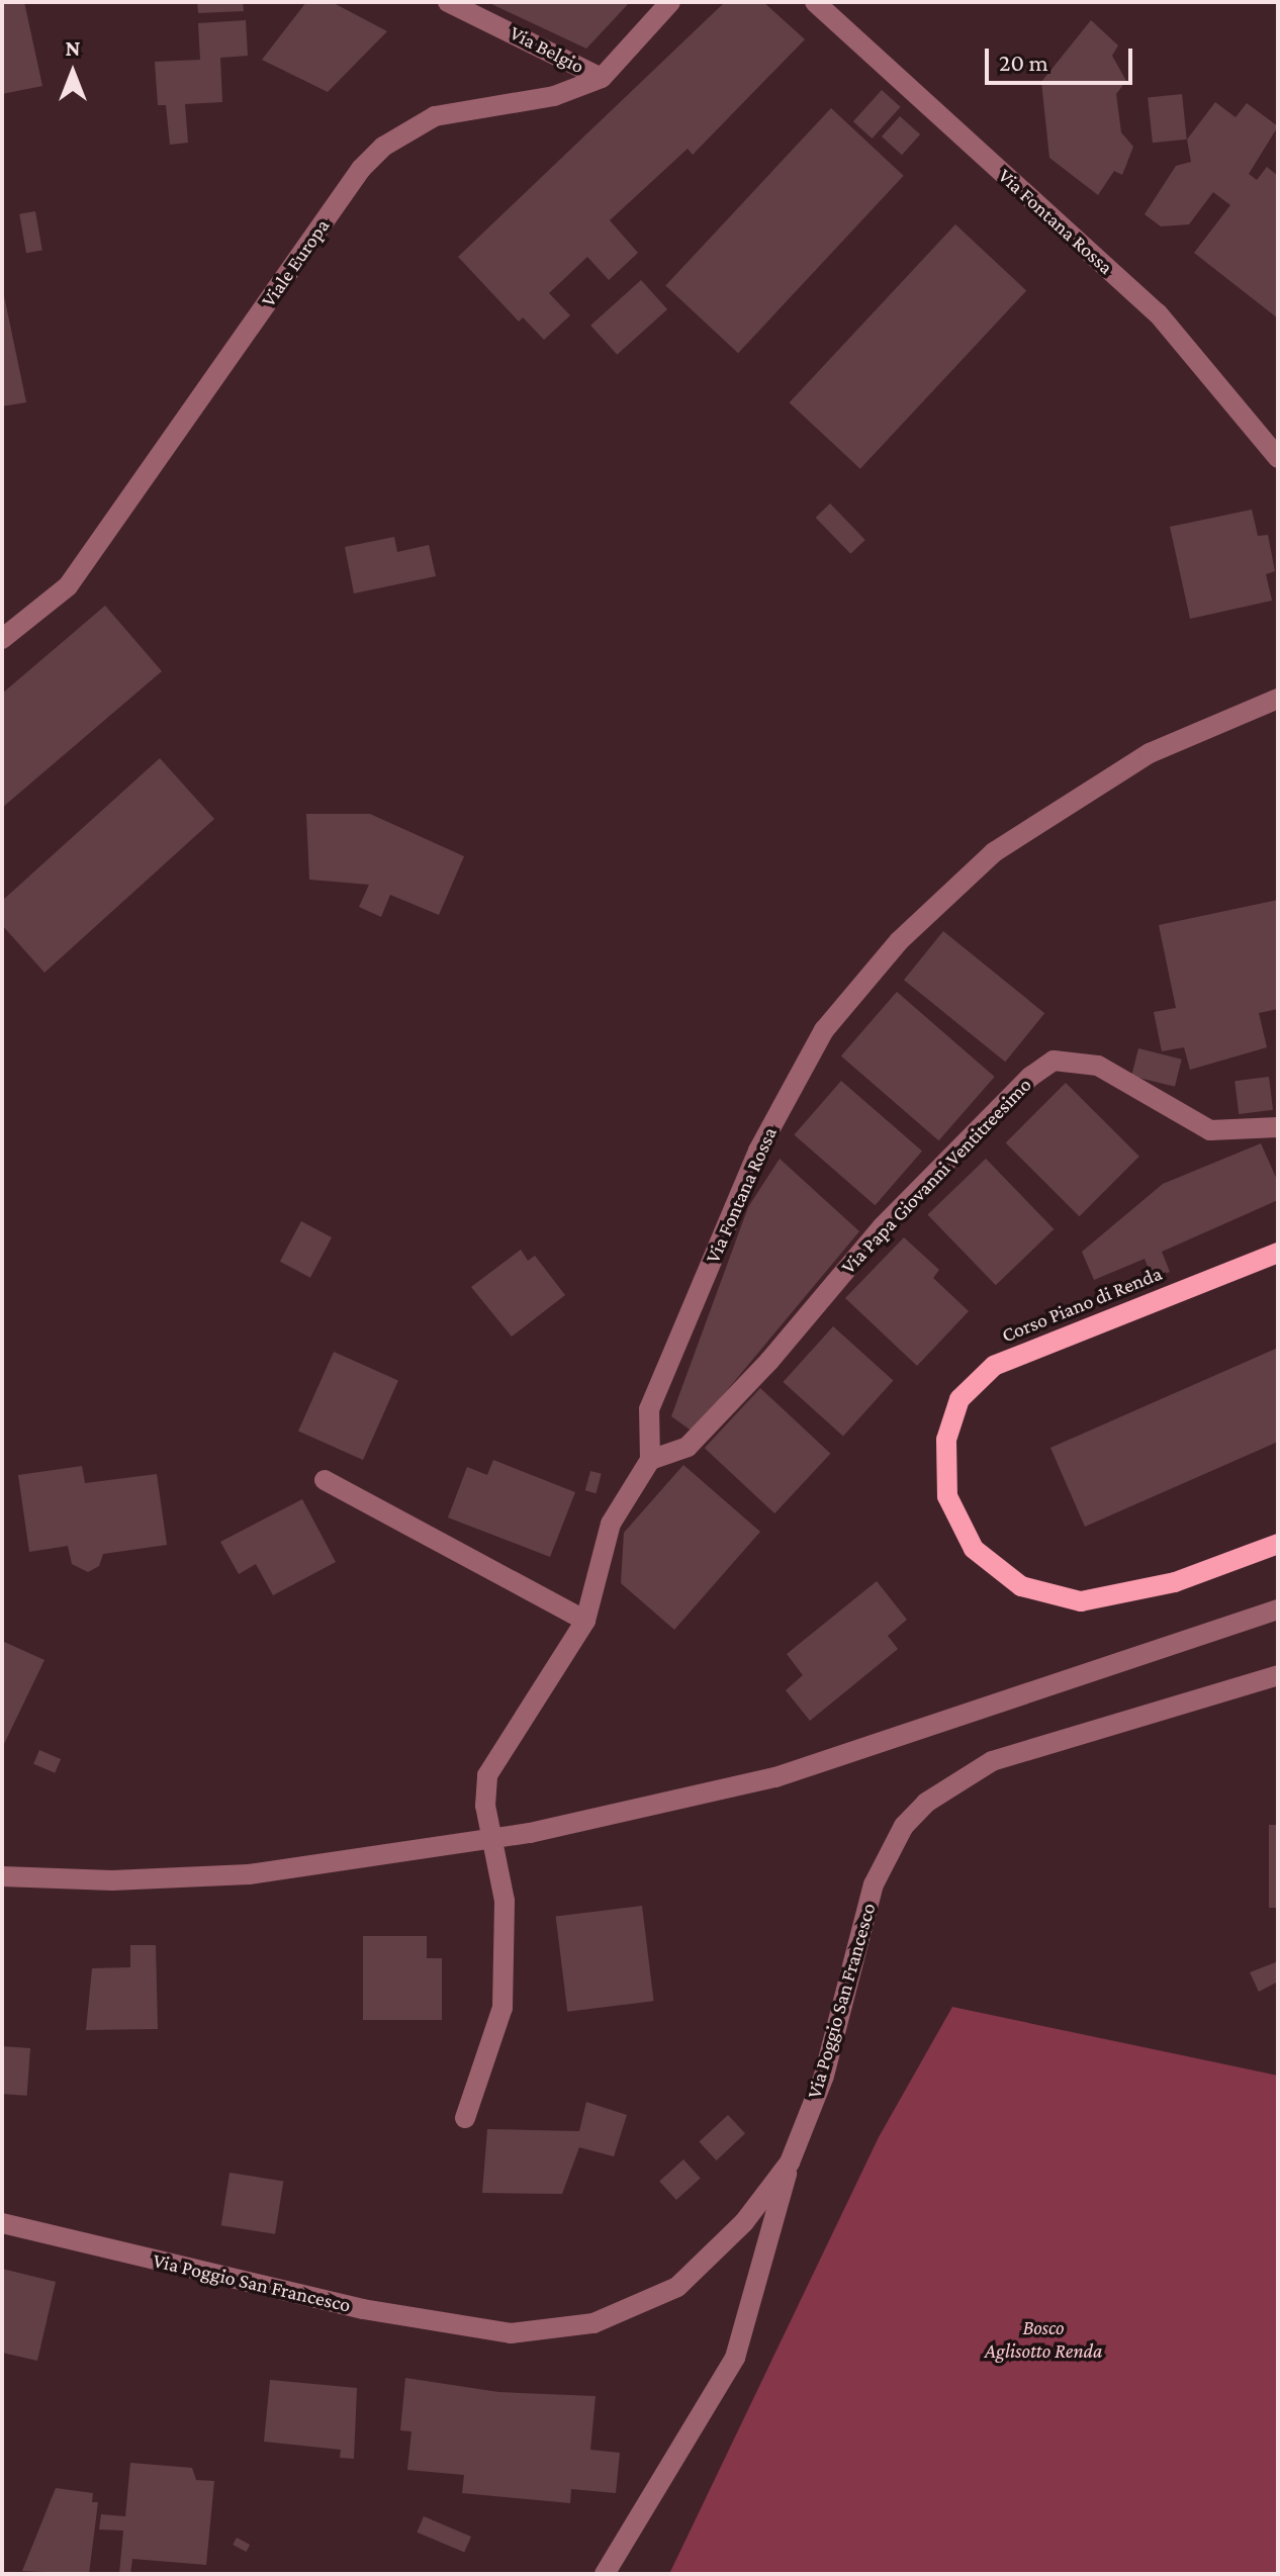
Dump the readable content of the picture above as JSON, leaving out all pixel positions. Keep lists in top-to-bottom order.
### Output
{
  "streets": {
    "main road": ["Corso Piano di Renda"],
    "street": [
      "Via Belgio",
      "Via Fontana Rossa",
      "Viale Europa",
      "Via Papa Giovanni Ventitreesimo",
      "Via Poggio San Francesco"
    ]
  },
  "crossings": [
    ["Via Belgio", "Viale Europa"],
    ["Via Fontana Rossa", "Via Papa Giovanni Ventitreesimo"]
  ],
  "parks": ["Bosco Aglisotto Renda"],
  "scale_bar": "20 m",
  "north": "top"
}
